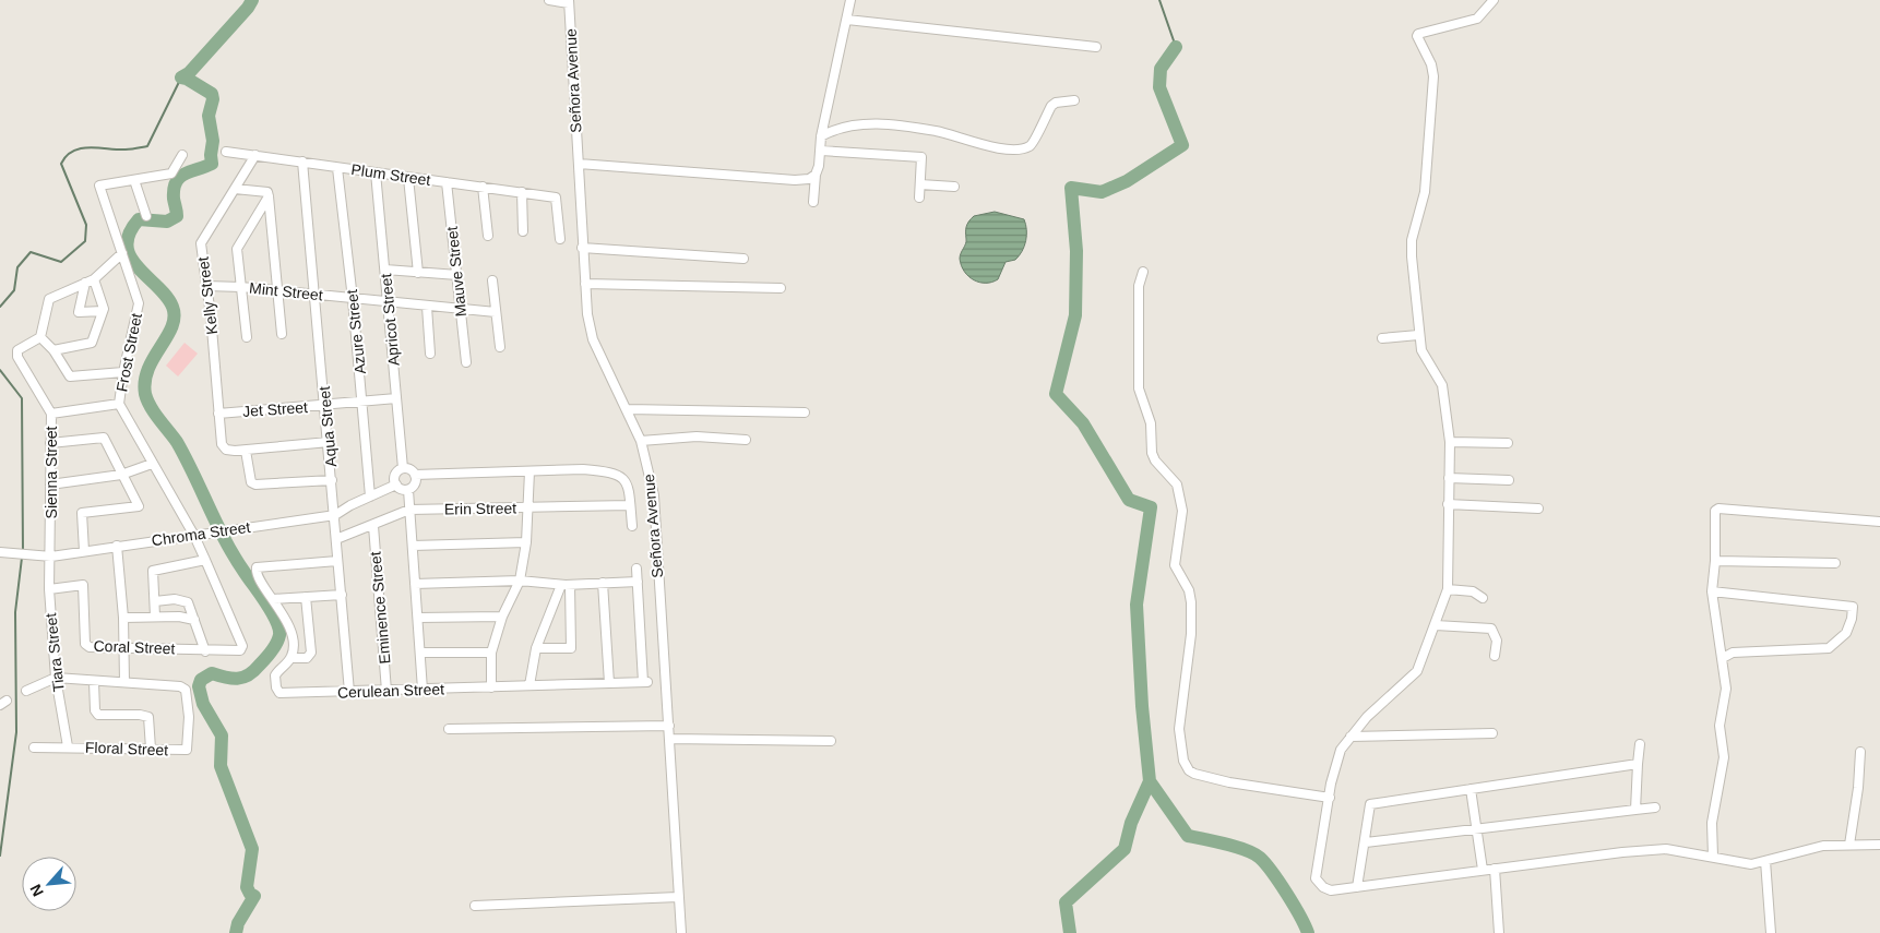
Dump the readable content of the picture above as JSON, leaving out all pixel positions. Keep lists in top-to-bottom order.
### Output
{
  "streets": {
    "street": [
      "Señora Avenue",
      "Plum Street",
      "Mauve Street",
      "Mint Street",
      "Kelly Street",
      "Apricot Street",
      "Azure Street",
      "Frost Street",
      "Jet Street",
      "Aqua Street",
      "Sienna Street",
      "Erin Street",
      "Chroma Street",
      "Eminence Street",
      "Coral Street",
      "Tiara Street",
      "Cerulean Street",
      "Floral Street"
    ]
  },
  "crossings": [
    ["Plum Street", "Mauve Street"],
    ["Plum Street", "Kelly Street"],
    ["Plum Street", "Apricot Street"],
    ["Plum Street", "Azure Street"],
    ["Plum Street", "Aqua Street"],
    ["Mauve Street", "Mint Street"],
    ["Mint Street", "Kelly Street"],
    ["Mint Street", "Apricot Street"],
    ["Mint Street", "Azure Street"],
    ["Mint Street", "Aqua Street"],
    ["Kelly Street", "Jet Street"],
    ["Apricot Street", "Jet Street"],
    ["Apricot Street", "Chroma Street"],
    ["Azure Street", "Jet Street"],
    ["Azure Street", "Chroma Street"],
    ["Frost Street", "Chroma Street"],
    ["Frost Street", "Coral Street"],
    ["Jet Street", "Aqua Street"],
    ["Aqua Street", "Erin Street"],
    ["Aqua Street", "Chroma Street"],
    ["Aqua Street", "Cerulean Street"],
    ["Sienna Street", "Chroma Street"],
    ["Sienna Street", "Tiara Street"],
    ["Erin Street", "Eminence Street"],
    ["Chroma Street", "Tiara Street"],
    ["Eminence Street", "Cerulean Street"],
    ["Coral Street", "Tiara Street"],
    ["Tiara Street", "Floral Street"]
  ],
  "north": "bottom left"
}
